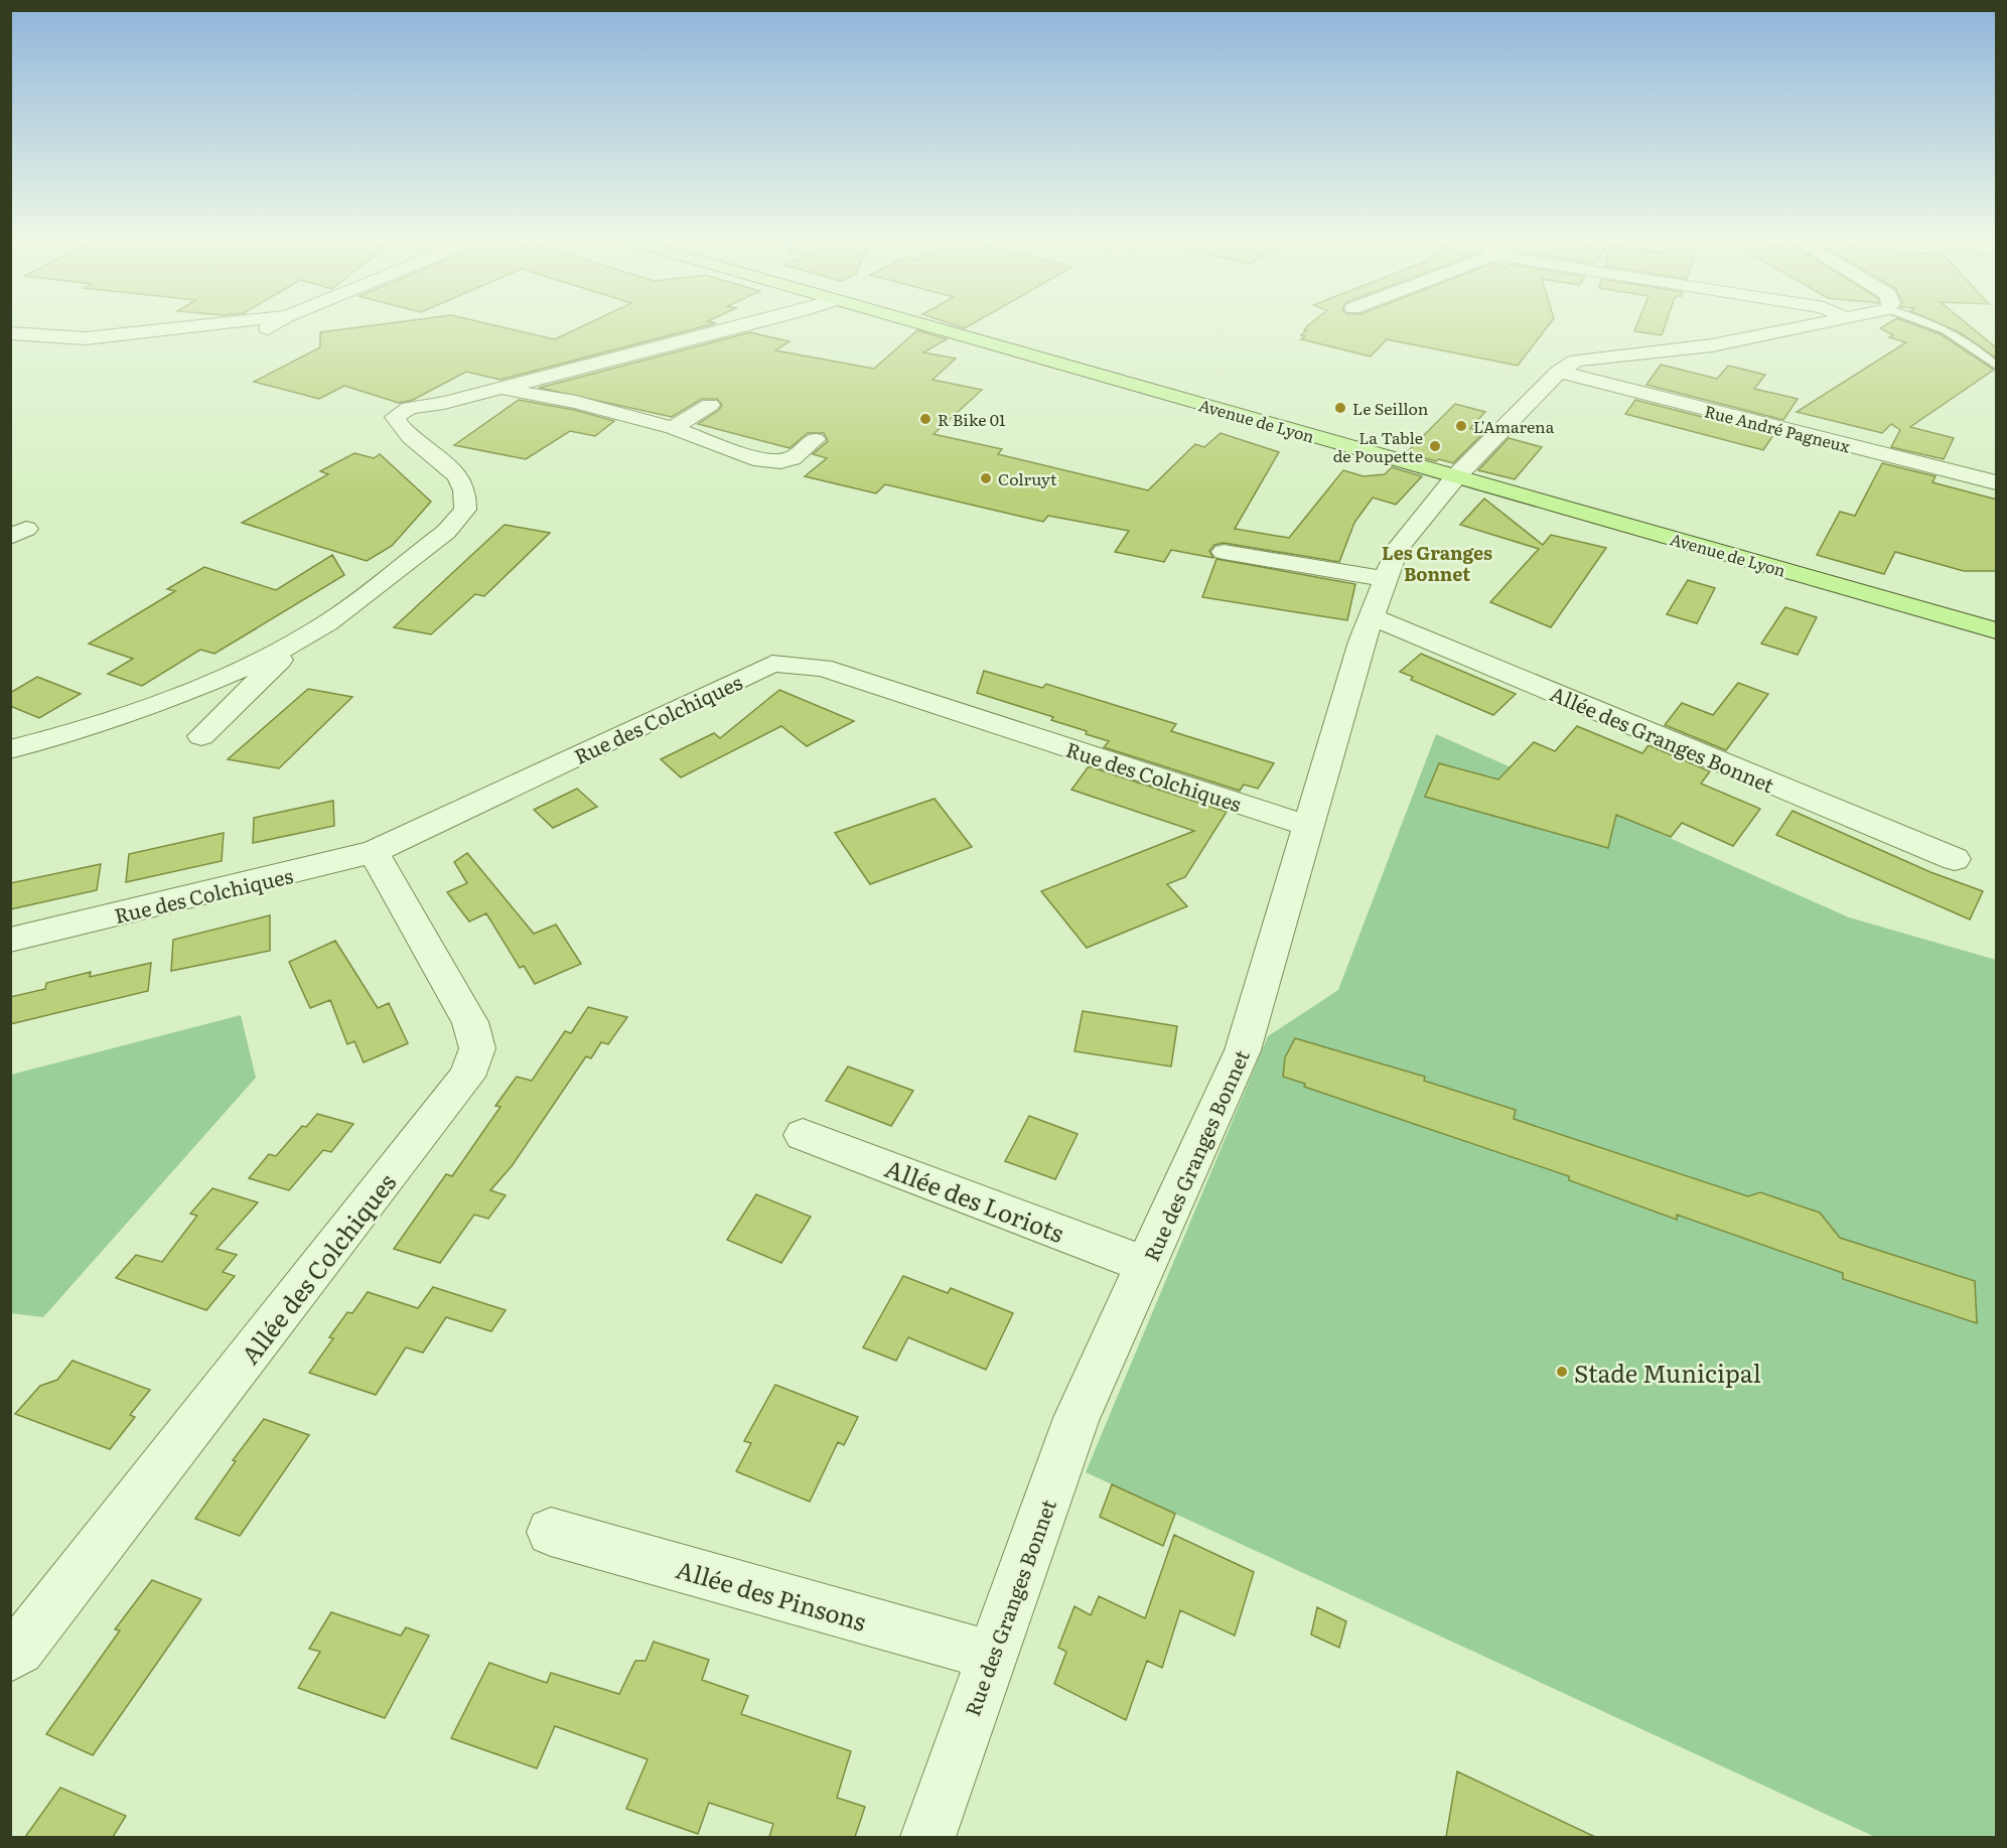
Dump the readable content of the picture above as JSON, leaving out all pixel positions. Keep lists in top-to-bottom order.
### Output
{
  "streets": {
    "main road": ["Avenue de Lyon"],
    "street": [
      "Rue André Pagneux",
      "Rue des Colchiques",
      "Allée des Granges Bonnet",
      "Rue des Granges Bonnet",
      "Allée des Loriots",
      "Allée des Colchiques",
      "Allée des Pinsons"
    ]
  },
  "crossings": [
    ["Avenue de Lyon", "Rue des Granges Bonnet"],
    ["Rue André Pagneux", "Rue des Granges Bonnet"],
    ["Rue des Colchiques", "Rue des Granges Bonnet"],
    ["Rue des Colchiques", "Allée des Colchiques"],
    ["Allée des Granges Bonnet", "Rue des Granges Bonnet"],
    ["Rue des Granges Bonnet", "Allée des Loriots"],
    ["Rue des Granges Bonnet", "Allée des Pinsons"]
  ],
  "districts": ["Les Granges Bonnet"],
  "places": [
    "Le Seillon",
    "R Bike 01",
    "L'Amarena",
    "La Table de Poupette",
    "Colruyt",
    "Stade Municipal"
  ]
}
